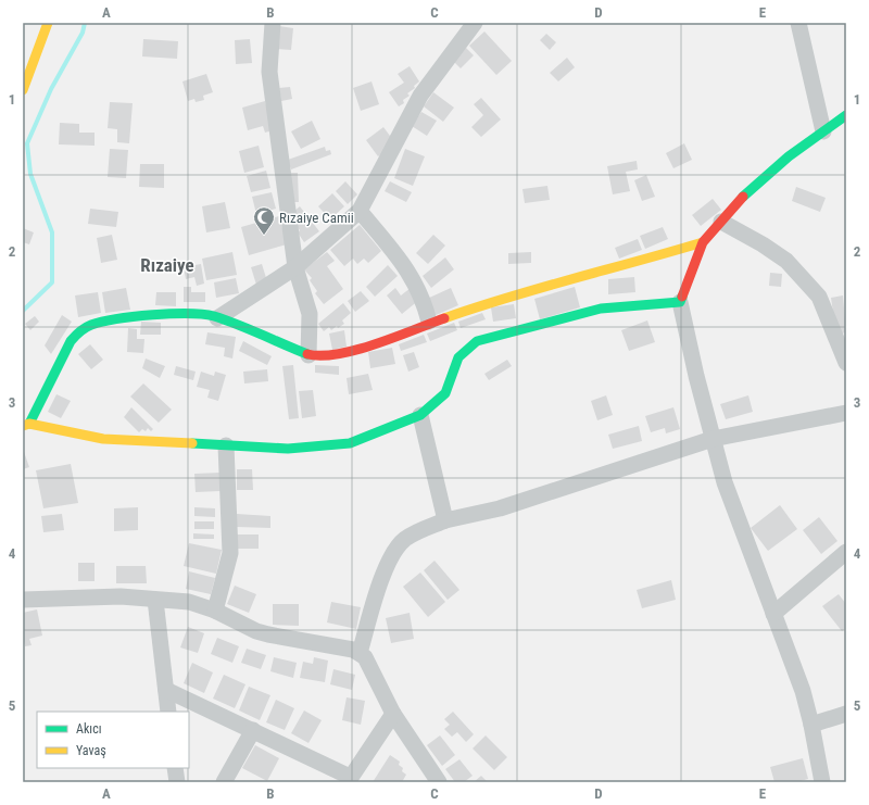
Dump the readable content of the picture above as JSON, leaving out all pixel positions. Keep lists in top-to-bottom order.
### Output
{
  "districts": ["Rızaiye"],
  "places": {
    "mosque": ["Rızaiye Camii"]
  },
  "legend": ["Akıcı", "Yavaş"],
  "grid": {
    "columns": [
      "A",
      "B",
      "C",
      "D",
      "E"
    ],
    "rows": [
      "1",
      "2",
      "3",
      "4",
      "5"
    ]
  }
}
